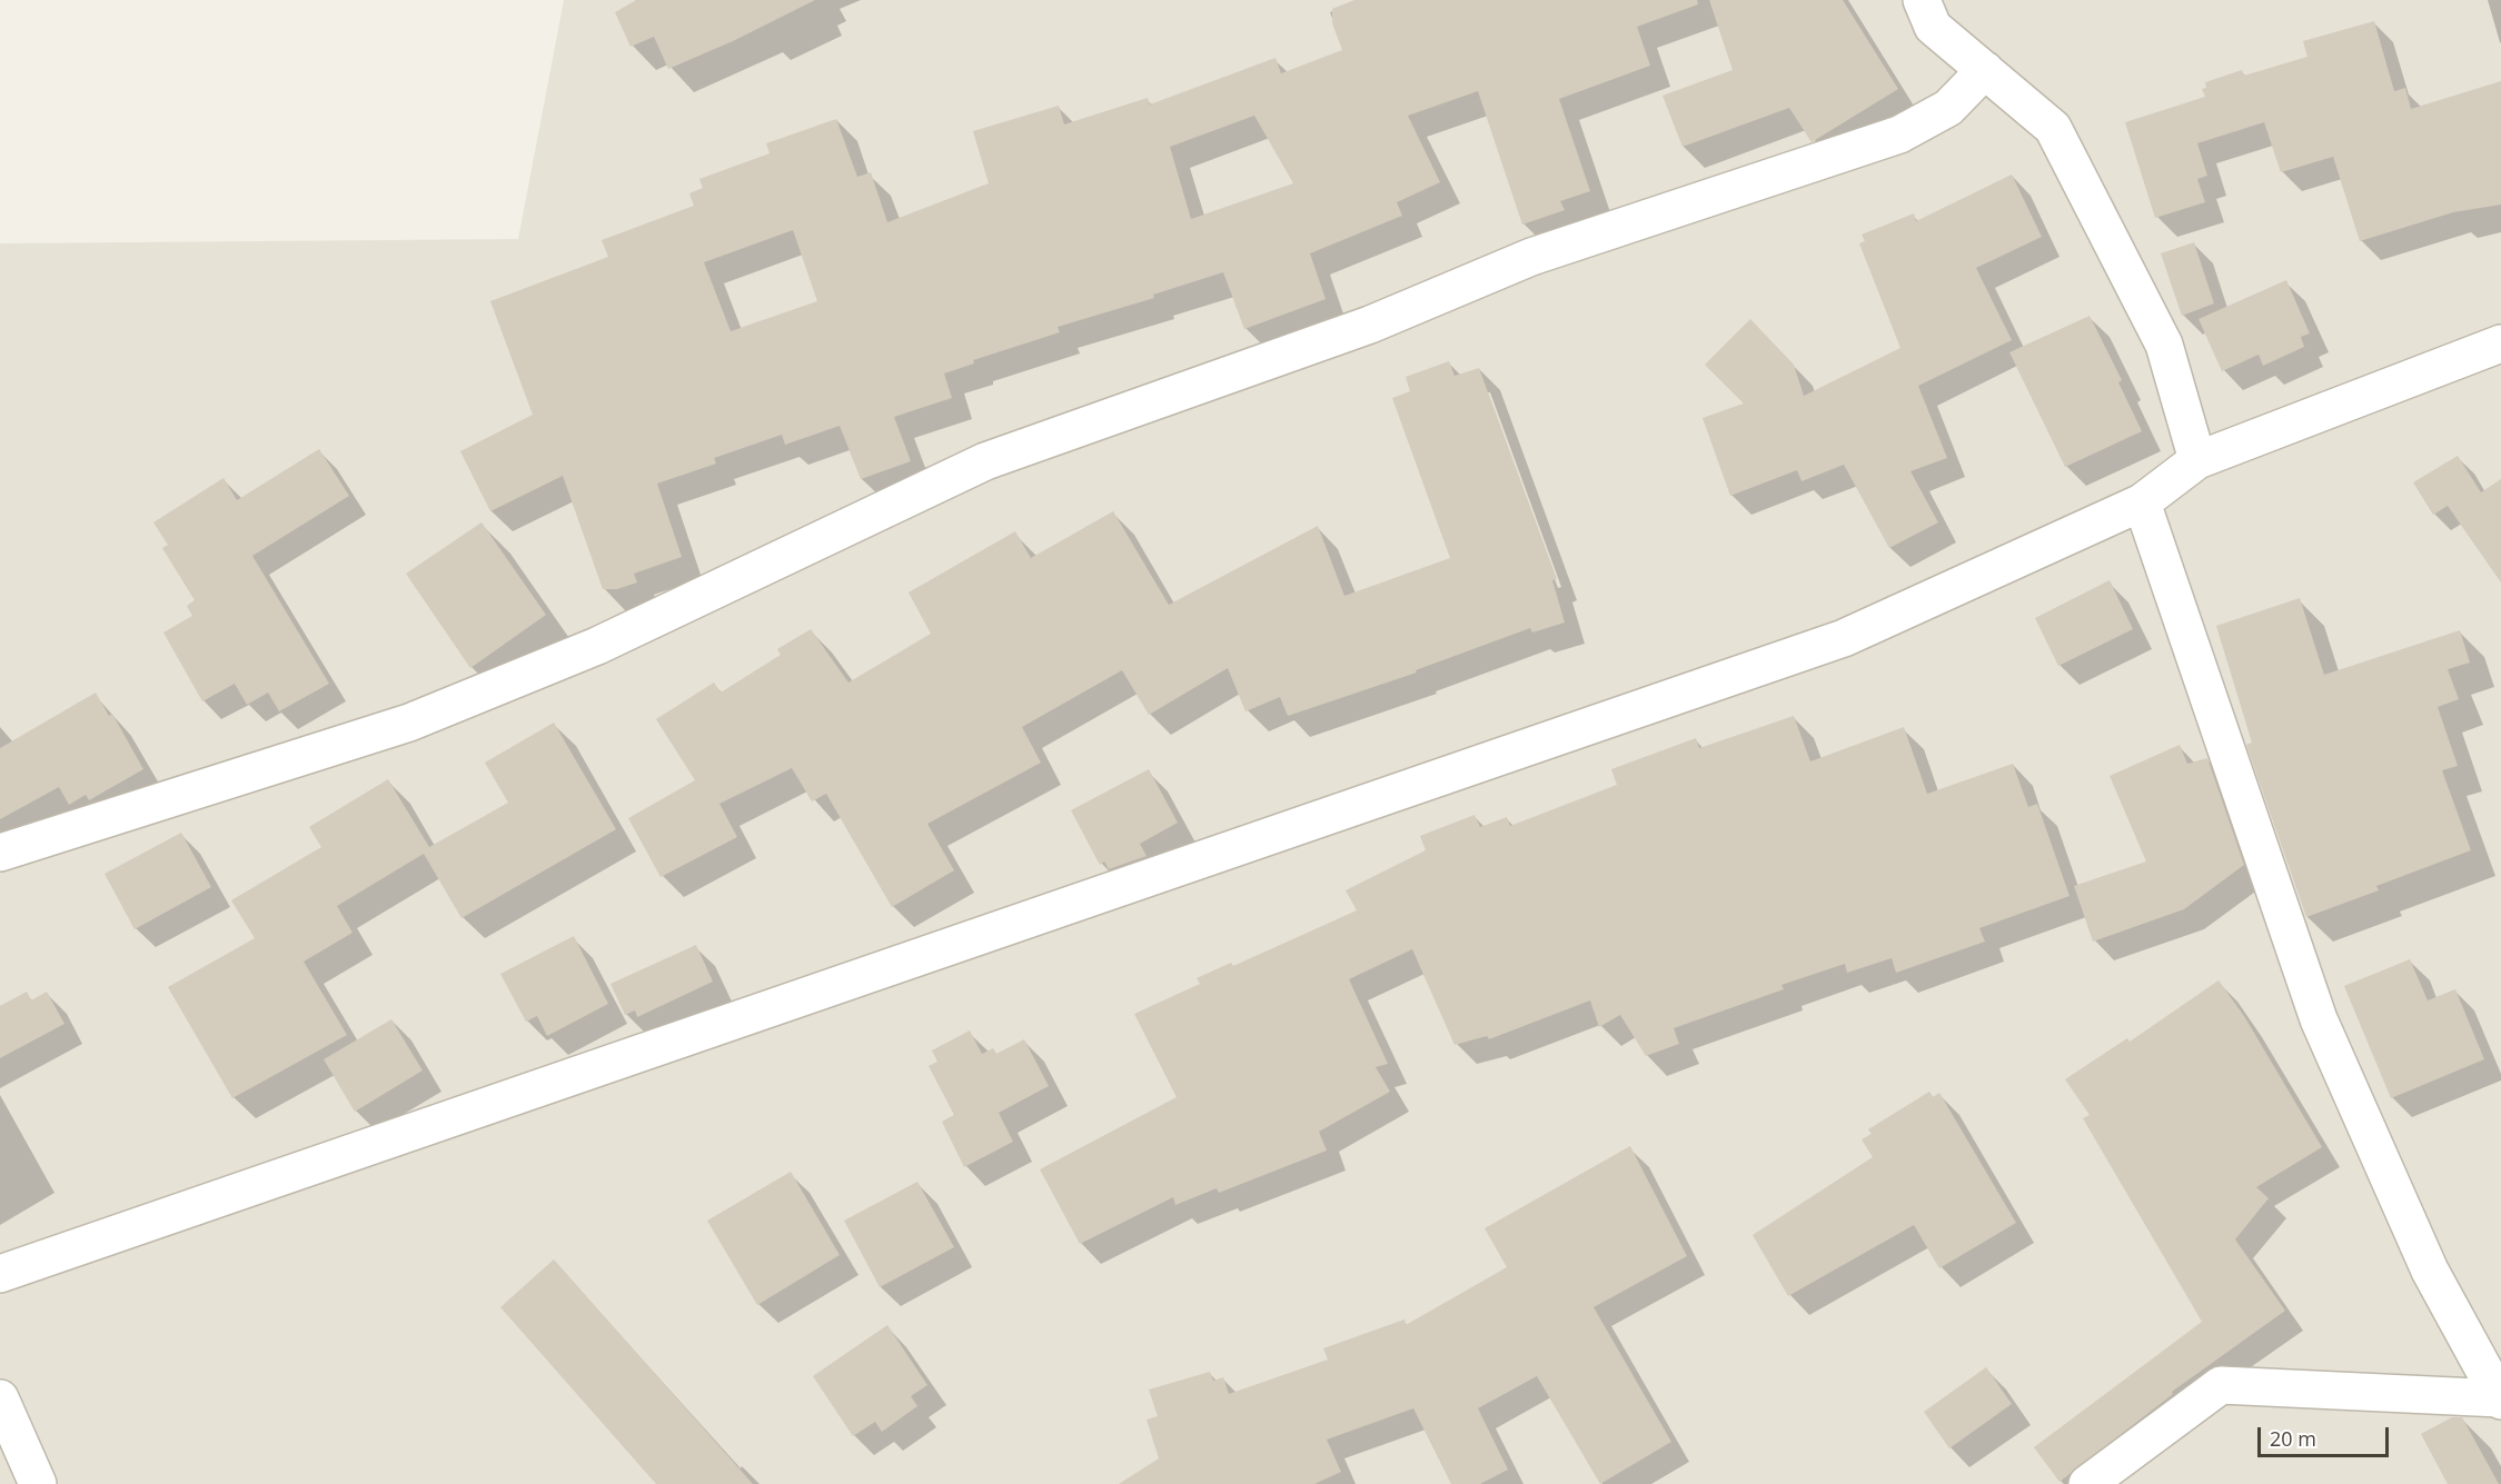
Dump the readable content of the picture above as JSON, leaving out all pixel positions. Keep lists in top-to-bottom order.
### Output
{
  "scale_bar": "20 m"
}
